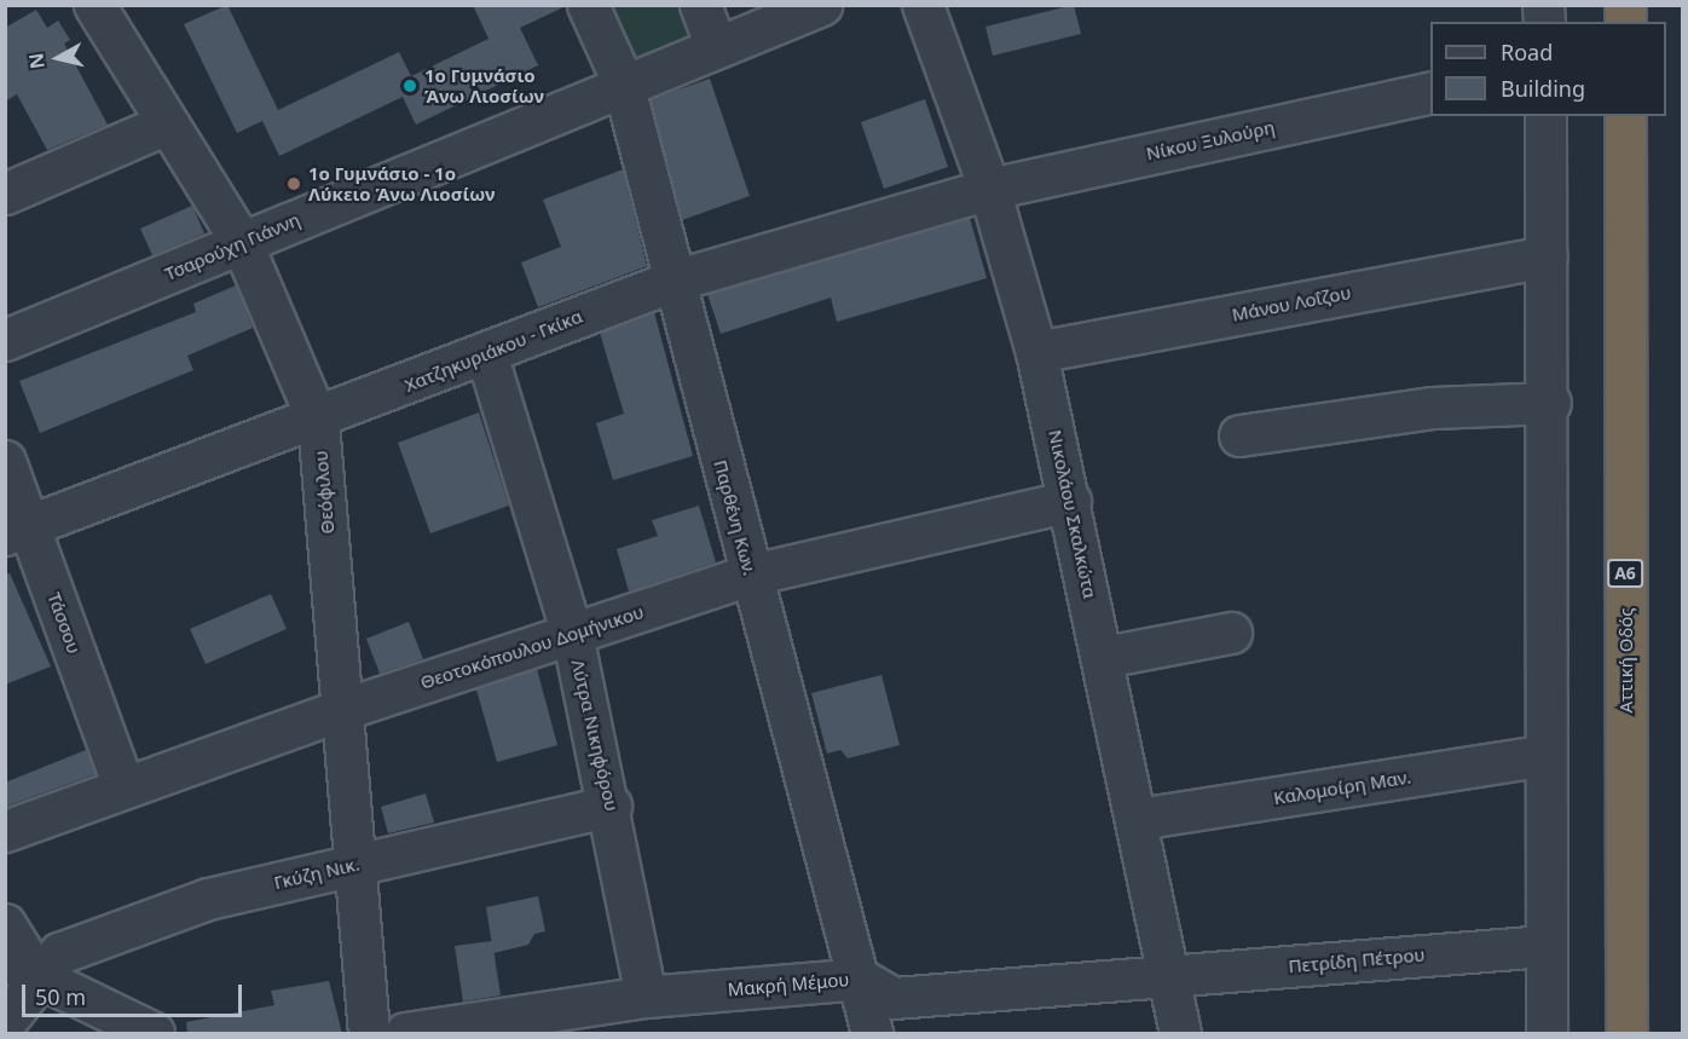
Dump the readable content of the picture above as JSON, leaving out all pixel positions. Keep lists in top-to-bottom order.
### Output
{
  "streets": {
    "highway": ["Α6", "Αττική Οδός"],
    "street": [
      "Νίκου Ξυλούρη",
      "Τσαρούχη Γιάννη",
      "Μάνου Λοΐζου",
      "Χατζηκυριάκου - Γκίκα",
      "Θεόφιλου",
      "Νικολάου Σκαλκώτα",
      "Παρθένη Κων.",
      "Τάσσου",
      "Θεοτοκόπουλου Δομήνικου",
      "Λύτρα Νικηφόρου",
      "Καλομοίρη Μαν.",
      "Γκύζη Νικ.",
      "Πετρίδη Πέτρου",
      "Μακρή Μέμου"
    ]
  },
  "crossings": [
    ["Νίκου Ξυλούρη", "Χατζηκυριάκου - Γκίκα"],
    ["Νίκου Ξυλούρη", "Νικολάου Σκαλκώτα"],
    ["Τσαρούχη Γιάννη", "Θεόφιλου"],
    ["Τσαρούχη Γιάννη", "Παρθένη Κων."],
    ["Μάνου Λοΐζου", "Νικολάου Σκαλκώτα"],
    ["Χατζηκυριάκου - Γκίκα", "Θεόφιλου"],
    ["Χατζηκυριάκου - Γκίκα", "Νικολάου Σκαλκώτα"],
    ["Χατζηκυριάκου - Γκίκα", "Παρθένη Κων."],
    ["Χατζηκυριάκου - Γκίκα", "Τάσσου"],
    ["Χατζηκυριάκου - Γκίκα", "Λύτρα Νικηφόρου"],
    ["Θεόφιλου", "Θεοτοκόπουλου Δομήνικου"],
    ["Θεόφιλου", "Γκύζη Νικ."],
    ["Νικολάου Σκαλκώτα", "Θεοτοκόπουλου Δομήνικου"],
    ["Νικολάου Σκαλκώτα", "Καλομοίρη Μαν."],
    ["Νικολάου Σκαλκώτα", "Πετρίδη Πέτρου"],
    ["Νικολάου Σκαλκώτα", "Μακρή Μέμου"],
    ["Παρθένη Κων.", "Θεοτοκόπουλου Δομήνικου"],
    ["Παρθένη Κων.", "Μακρή Μέμου"],
    ["Τάσσου", "Θεοτοκόπουλου Δομήνικου"],
    ["Θεοτοκόπουλου Δομήνικου", "Λύτρα Νικηφόρου"],
    ["Λύτρα Νικηφόρου", "Γκύζη Νικ."],
    ["Λύτρα Νικηφόρου", "Μακρή Μέμου"],
    ["Πετρίδη Πέτρου", "Μακρή Μέμου"]
  ],
  "places": ["1ο Γυμνάσιο Άνω Λιοσίων", "1ο Γυμνάσιο - 1ο Λύκειο Άνω Λιοσίων"],
  "legend": ["Road", "Building"],
  "scale_bar": "50 m",
  "north": "left"
}
